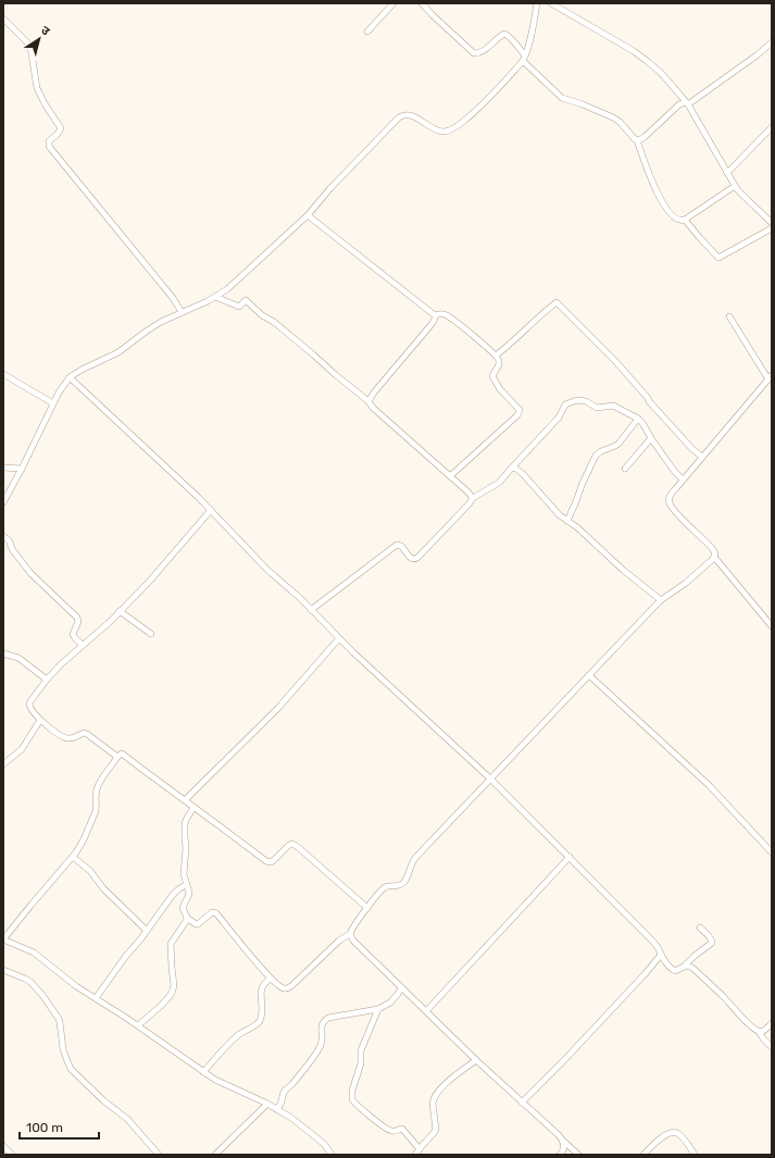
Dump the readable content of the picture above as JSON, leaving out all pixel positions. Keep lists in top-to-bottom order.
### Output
{
  "scale_bar": "100 m",
  "north": "top right"
}
